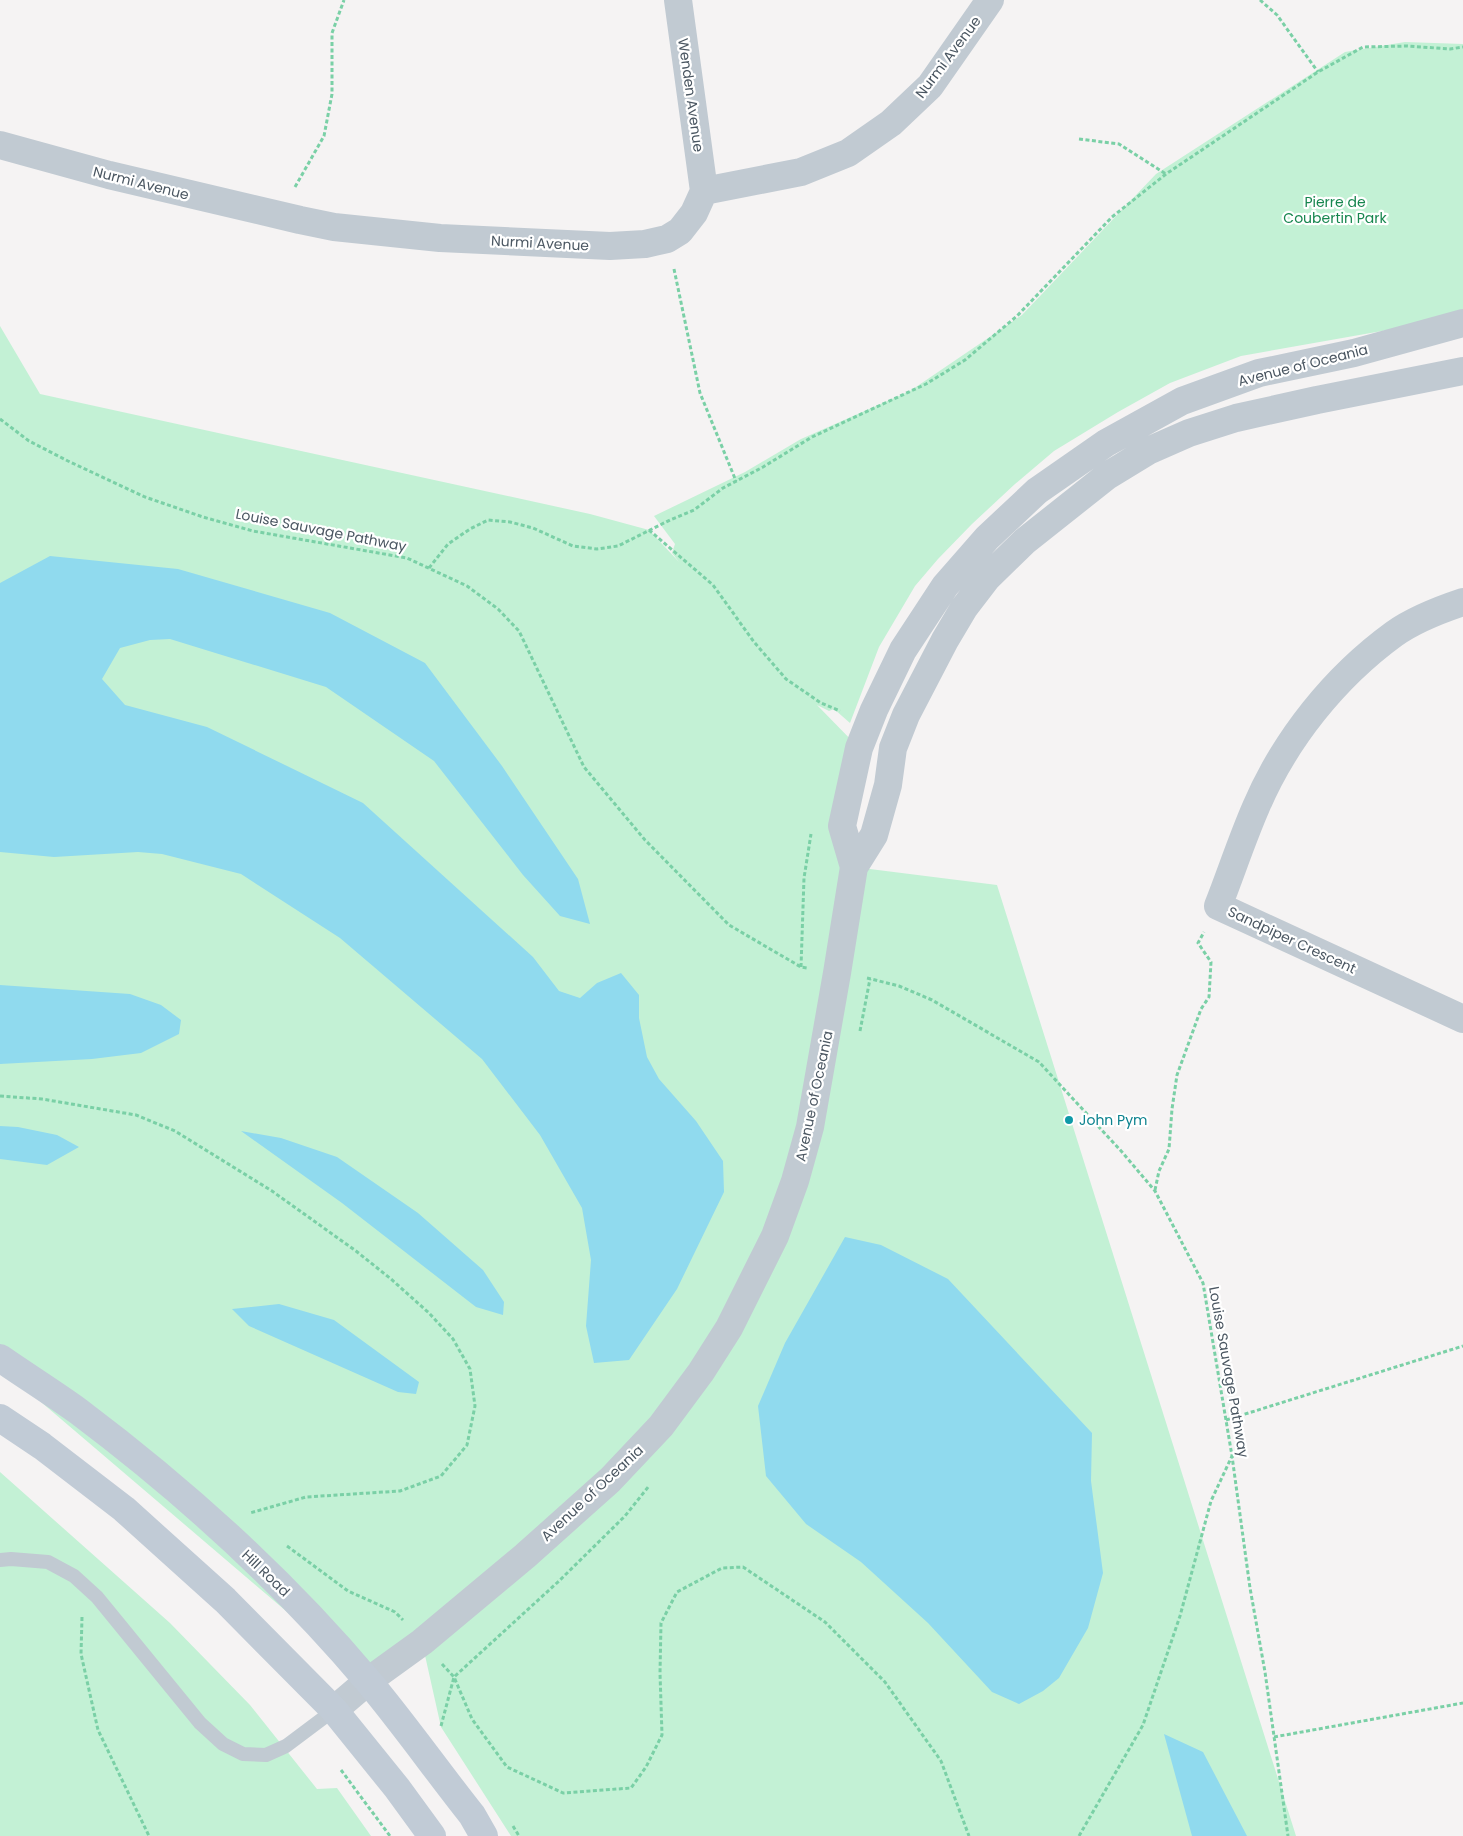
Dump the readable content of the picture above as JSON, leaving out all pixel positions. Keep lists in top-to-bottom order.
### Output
{
  "streets": {
    "main road": ["Hill Road"],
    "street": [
      "Nurmi Avenue",
      "Wenden Avenue",
      "Avenue of Oceania",
      "Sandpiper Crescent"
    ],
    "path": ["Louise Sauvage Pathway"]
  },
  "crossings": [
    ["Nurmi Avenue", "Wenden Avenue"],
    ["Avenue of Oceania", "Hill Road"]
  ],
  "parks": ["Pierre de Coubertin Park"],
  "places": ["John Pym"]
}
